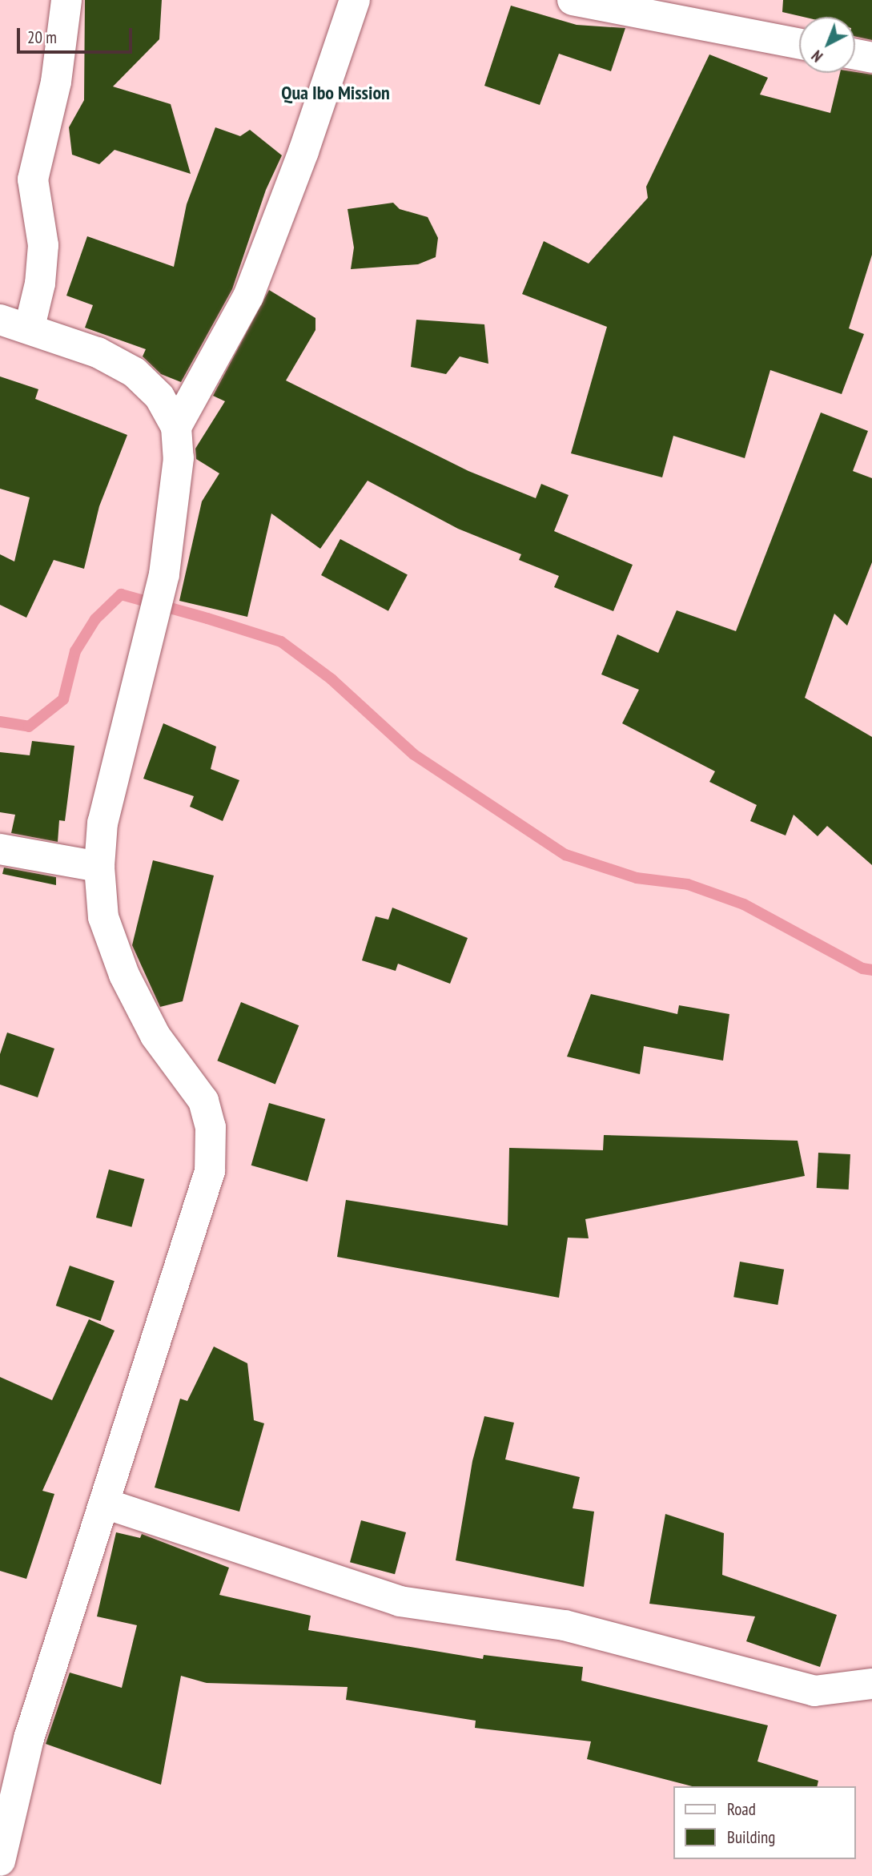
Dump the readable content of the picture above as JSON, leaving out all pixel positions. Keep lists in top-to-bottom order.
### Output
{
  "districts": ["Qua Ibo Mission"],
  "legend": ["Road", "Building"],
  "scale_bar": "20 m",
  "north": "bottom left"
}
